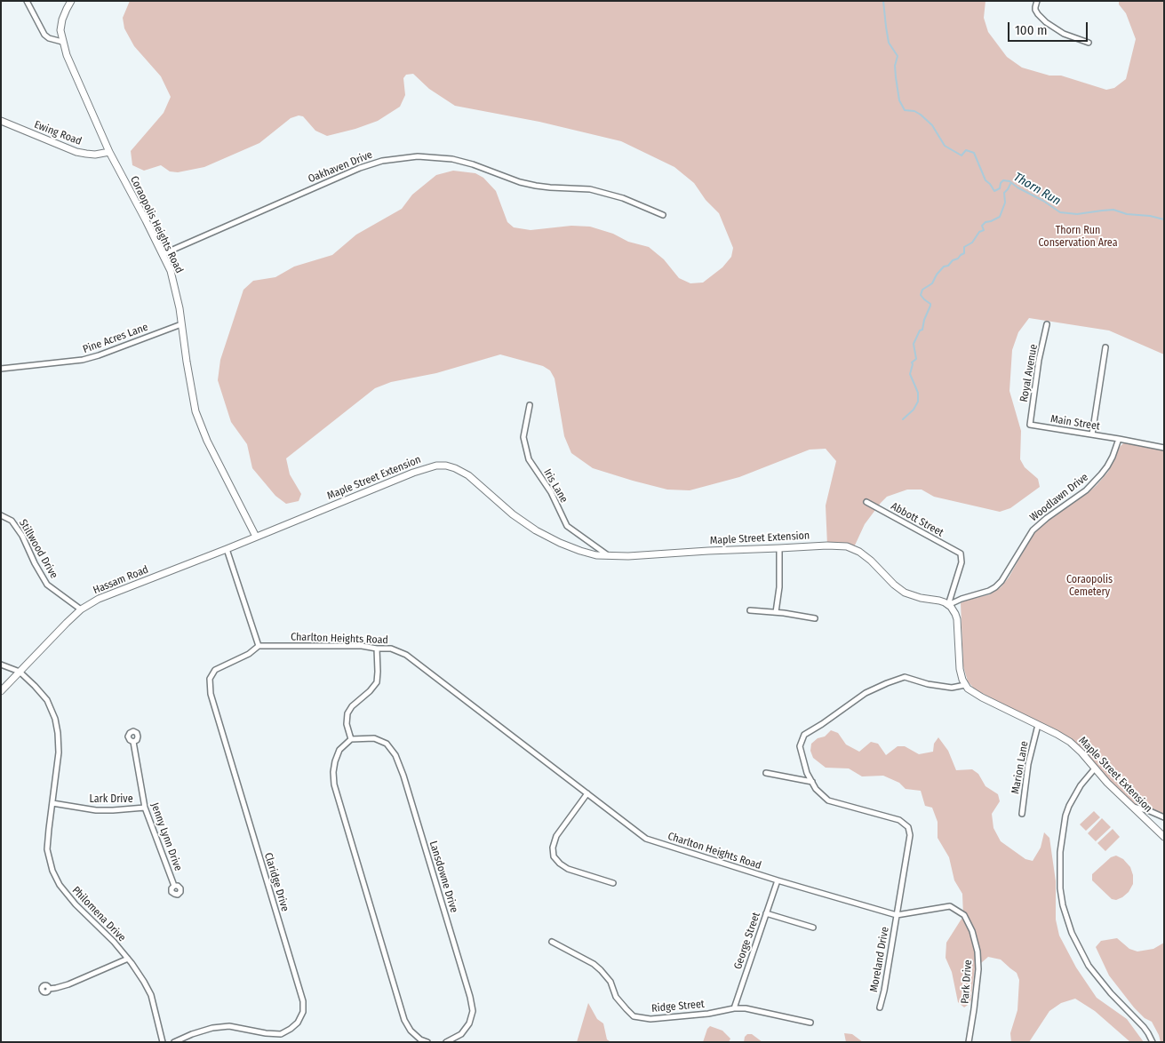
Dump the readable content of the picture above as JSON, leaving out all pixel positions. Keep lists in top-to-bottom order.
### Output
{
  "streets": {
    "street": [
      "Ewing Road",
      "Oakhaven Drive",
      "Coraopolis Heights Road",
      "Pine Acres Lane",
      "Royal Avenue",
      "Main Street",
      "Maple Street Extension",
      "Iris Lane",
      "Woodlawn Drive",
      "Abbott Street",
      "Stillwood Drive",
      "Hassam Road",
      "Charlton Heights Road",
      "Marion Lane",
      "Lark Drive",
      "Jenny Lynn Drive",
      "Lansdowne Drive",
      "Claridge Drive",
      "Philomena Drive",
      "George Street",
      "Moreland Drive",
      "Park Drive",
      "Ridge Street"
    ]
  },
  "crossings": [
    ["Ewing Road", "Coraopolis Heights Road"],
    ["Oakhaven Drive", "Coraopolis Heights Road"],
    ["Coraopolis Heights Road", "Pine Acres Lane"],
    ["Coraopolis Heights Road", "Maple Street Extension"],
    ["Royal Avenue", "Main Street"],
    ["Main Street", "Woodlawn Drive"],
    ["Maple Street Extension", "Iris Lane"],
    ["Maple Street Extension", "Woodlawn Drive"],
    ["Maple Street Extension", "Abbott Street"],
    ["Maple Street Extension", "Hassam Road"],
    ["Maple Street Extension", "Marion Lane"],
    ["Woodlawn Drive", "Abbott Street"],
    ["Stillwood Drive", "Hassam Road"],
    ["Hassam Road", "Philomena Drive"],
    ["Charlton Heights Road", "Claridge Drive"],
    ["Charlton Heights Road", "George Street"],
    ["Charlton Heights Road", "Moreland Drive"],
    ["Charlton Heights Road", "Park Drive"],
    ["Lark Drive", "Jenny Lynn Drive"],
    ["Lark Drive", "Philomena Drive"],
    ["George Street", "Ridge Street"],
    ["Moreland Drive", "Park Drive"]
  ],
  "water": ["Thorn Run"],
  "parks": ["Thorn Run Conservation Area", "Coraopolis Cemetery"],
  "scale_bar": "100 m"
}
